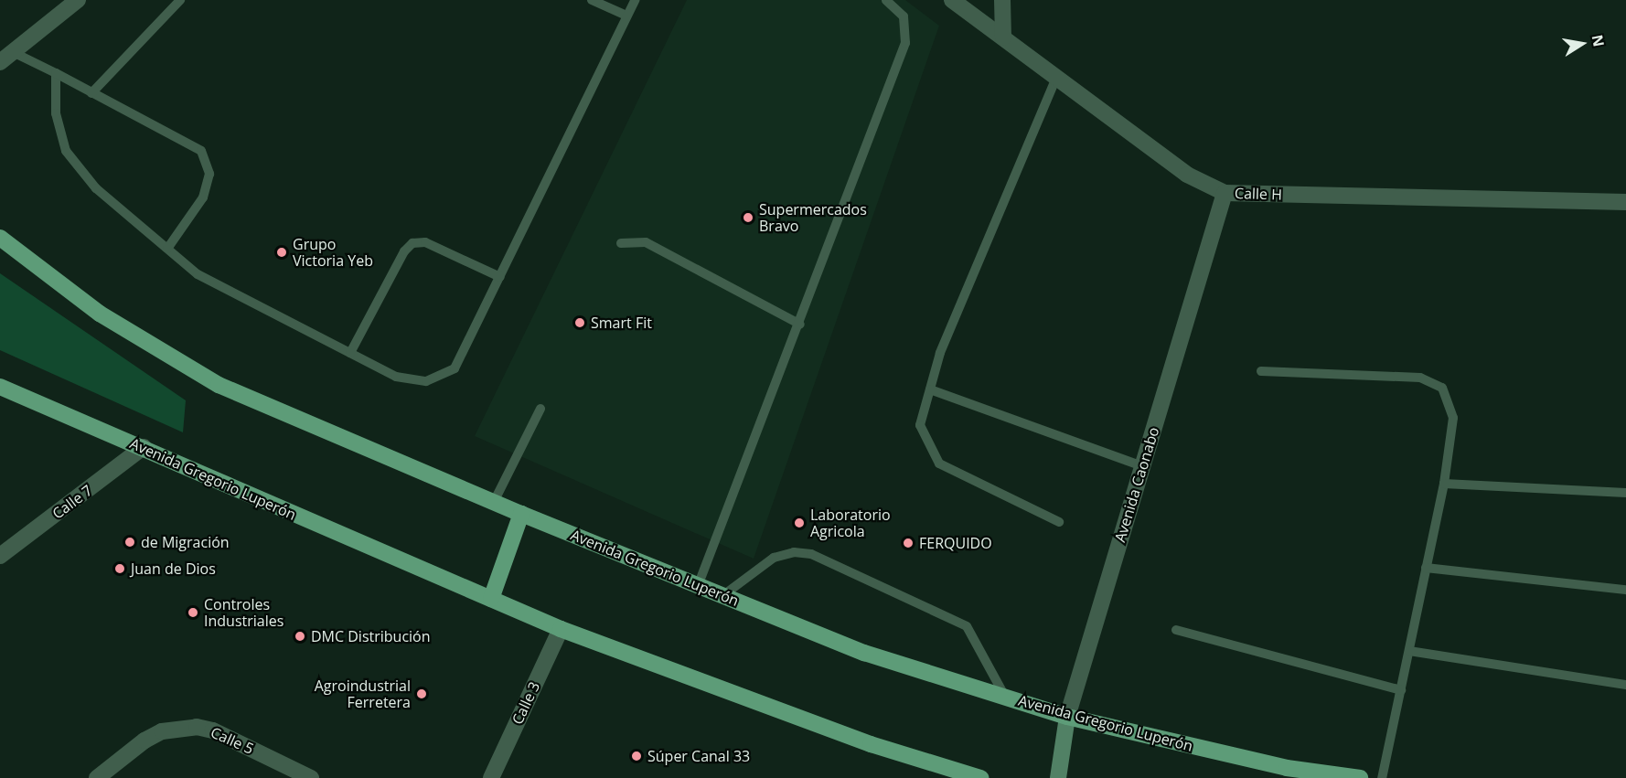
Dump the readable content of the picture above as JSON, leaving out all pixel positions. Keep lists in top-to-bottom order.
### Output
{
  "streets": {
    "main road": ["Avenida Gregorio Luperón"],
    "street": [
      "Calle H",
      "Avenida Caonabo",
      "Calle 7",
      "Calle 3",
      "Calle 5"
    ]
  },
  "crossings": [
    ["Calle H", "Avenida Caonabo"],
    ["Avenida Gregorio Luperón", "Avenida Caonabo"],
    ["Avenida Gregorio Luperón", "Calle 7"],
    ["Avenida Gregorio Luperón", "Calle 3"]
  ],
  "places": [
    "Supermercados Bravo",
    "Grupo Victoria Yeb",
    "Smart Fit",
    "Laboratorio Agricola",
    "de Migración",
    "FERQUIDO",
    "Juan de Dios",
    "Controles Industriales",
    "DMC Distribución",
    "Agroindustrial Ferretera",
    "Súper Canal 33"
  ],
  "north": "right"
}
